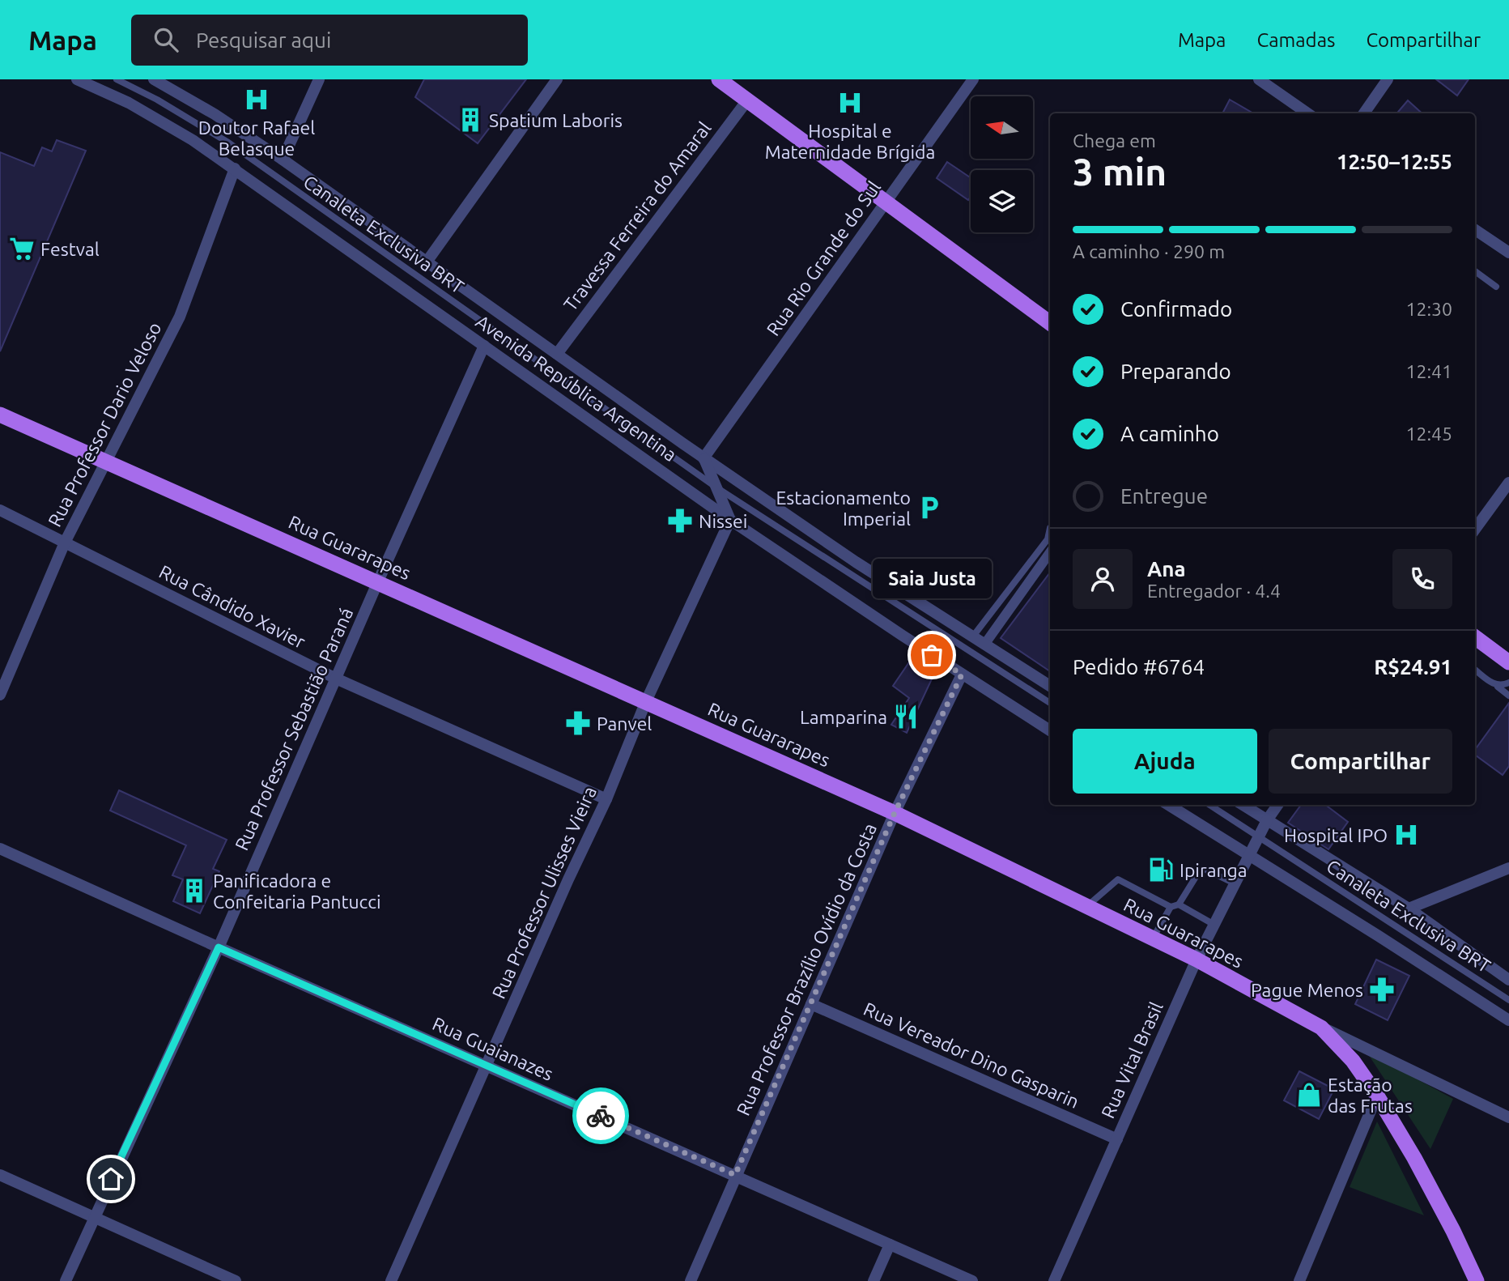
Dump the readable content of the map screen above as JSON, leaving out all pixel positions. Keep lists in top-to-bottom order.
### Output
{
  "streets": {
    "main road": ["Rua Guararapes"],
    "street": [
      "Travessa Ferreira do Amaral",
      "Rua Rio Grande do Sul",
      "Avenida República Argentina",
      "Rua Professor Dario Veloso",
      "Rua Cândido Xavier",
      "Rua Professor Sebastião Paraná",
      "Rua Professor Ulisses Vieira",
      "Rua Professor Brazílio Ovídio da Costa",
      "Rua Guaianazes",
      "Rua Vereador Dino Gasparin",
      "Rua Vital Brasil"
    ],
    "lane": ["Canaleta Exclusiva BRT"]
  },
  "crossings": [
    ["Travessa Ferreira do Amaral", "Avenida República Argentina"],
    ["Canaleta Exclusiva BRT", "Rua Vital Brasil"],
    ["Rua Rio Grande do Sul", "Avenida República Argentina"],
    ["Avenida República Argentina", "Rua Professor Dario Veloso"],
    ["Avenida República Argentina", "Rua Professor Sebastião Paraná"],
    ["Avenida República Argentina", "Rua Professor Ulisses Vieira"],
    ["Avenida República Argentina", "Rua Professor Brazílio Ovídio da Costa"],
    ["Rua Professor Dario Veloso", "Rua Guararapes"],
    ["Rua Professor Dario Veloso", "Rua Cândido Xavier"],
    ["Rua Guararapes", "Rua Professor Sebastião Paraná"],
    ["Rua Guararapes", "Rua Professor Ulisses Vieira"],
    ["Rua Guararapes", "Rua Professor Brazílio Ovídio da Costa"],
    ["Rua Guararapes", "Rua Vital Brasil"],
    ["Rua Cândido Xavier", "Rua Professor Sebastião Paraná"],
    ["Rua Cândido Xavier", "Rua Professor Ulisses Vieira"],
    ["Rua Professor Sebastião Paraná", "Rua Guaianazes"],
    ["Rua Professor Ulisses Vieira", "Rua Guaianazes"],
    ["Rua Professor Brazílio Ovídio da Costa", "Rua Guaianazes"],
    ["Rua Professor Brazílio Ovídio da Costa", "Rua Vereador Dino Gasparin"],
    ["Rua Vereador Dino Gasparin", "Rua Vital Brasil"]
  ],
  "places": {
    "hospital": ["Doutor Rafael Belasque", "Hospital e Maternidade Brígida", "Hospital IPO"],
    "building": ["Spatium Laboris", "Panificadora e Confeitaria Pantucci"],
    "supermarket": ["Festval"],
    "parking": ["Estacionamento Imperial"],
    "pharmacy": ["Nissei", "Panvel", "Pague Menos"],
    "other": ["Saia Justa"],
    "restaurant": ["Lamparina"],
    "fuel station": ["Ipiranga"],
    "shop": ["Estação das Frutas"]
  },
  "north": "left",
  "page": {
    "header": "Mapa",
    "search": "Pesquisar aqui",
    "nav": ["Mapa", "Camadas", "Compartilhar"],
    "heading": ["3 min", "Chega em", "12:50–12:55"],
    "panel": [
      "Ana",
      "Entregador · 4.4",
      "Pedido #6764",
      "R$24.91"
    ],
    "bar": "A caminho · 290 m",
    "list": [
      ["Confirmado", "12:30"],
      ["Preparando", "12:41"],
      ["A caminho", "12:45"],
      "Entregue"
    ],
    "bubble": "Saia Justa",
    "buttons": ["Ajuda", "Compartilhar"]
  }
}
